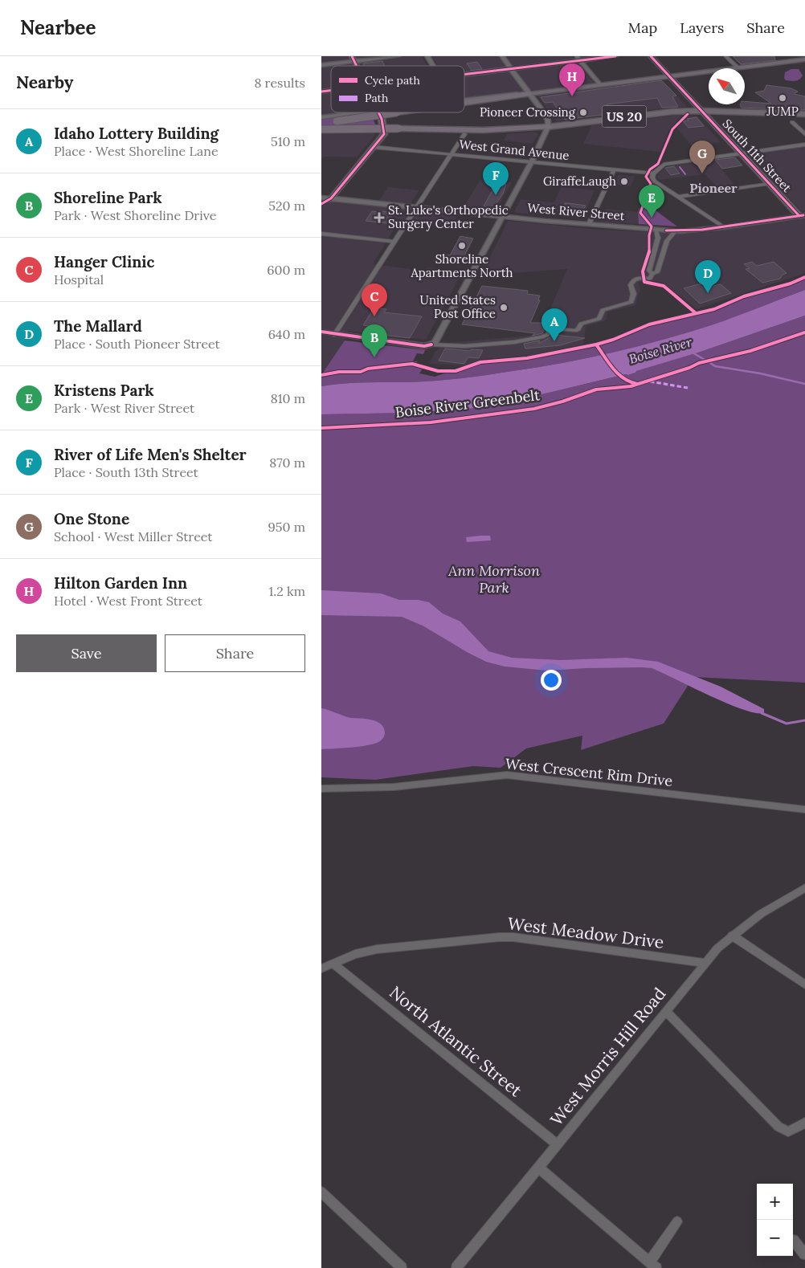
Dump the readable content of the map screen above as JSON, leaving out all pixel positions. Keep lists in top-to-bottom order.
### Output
{
  "streets": {
    "highway": ["US 20"],
    "main road": ["West River Street"],
    "street": [
      "West Grand Avenue",
      "South 11th Street",
      "West Crescent Rim Drive",
      "West Meadow Drive",
      "North Atlantic Street",
      "West Morris Hill Road"
    ],
    "cycle path": ["Boise River Greenbelt"]
  },
  "crossings": [
    ["US 20", "South 11th Street"],
    ["South 11th Street", "West River Street"],
    ["West Meadow Drive", "North Atlantic Street"],
    ["West Meadow Drive", "West Morris Hill Road"],
    ["North Atlantic Street", "West Morris Hill Road"]
  ],
  "districts": ["Pioneer"],
  "water": ["Boise River"],
  "parks": ["Ann Morrison Park"],
  "places": {
    "other": [
      "JUMP",
      "Pioneer Crossing",
      "GiraffeLaugh",
      "Shoreline Apartments North",
      "United States Post Office"
    ],
    "health": ["St. Luke's Orthopedic Surgery Center"]
  },
  "legend": ["Cycle path", "Path"],
  "north": "top left",
  "page": {
    "header": "Nearbee",
    "nav": ["Map", "Layers", "Share"],
    "heading": ["Nearby", "8 results"],
    "pins": [
      "H",
      "G",
      "F",
      "E",
      "D",
      "C",
      "A",
      "B"
    ],
    "list": [
      {
        "mark": "A",
        "name": "Idaho Lottery Building",
        "note": "Place · West Shoreline Lane",
        "value": "510 m"
      },
      {
        "mark": "B",
        "name": "Shoreline Park",
        "note": "Park · West Shoreline Drive",
        "value": "520 m"
      },
      {
        "mark": "C",
        "name": "Hanger Clinic",
        "note": "Hospital",
        "value": "600 m"
      },
      {
        "mark": "D",
        "name": "The Mallard",
        "note": "Place · South Pioneer Street",
        "value": "640 m"
      },
      {
        "mark": "E",
        "name": "Kristens Park",
        "note": "Park · West River Street",
        "value": "810 m"
      },
      {
        "mark": "F",
        "name": "River of Life Men's Shelter",
        "note": "Place · South 13th Street",
        "value": "870 m"
      },
      {
        "mark": "G",
        "name": "One Stone",
        "note": "School · West Miller Street",
        "value": "950 m"
      },
      {
        "mark": "H",
        "name": "Hilton Garden Inn",
        "note": "Hotel · West Front Street",
        "value": "1.2 km"
      }
    ],
    "buttons": ["Save", "Share"],
    "map_buttons": ["+", "−"]
  }
}
